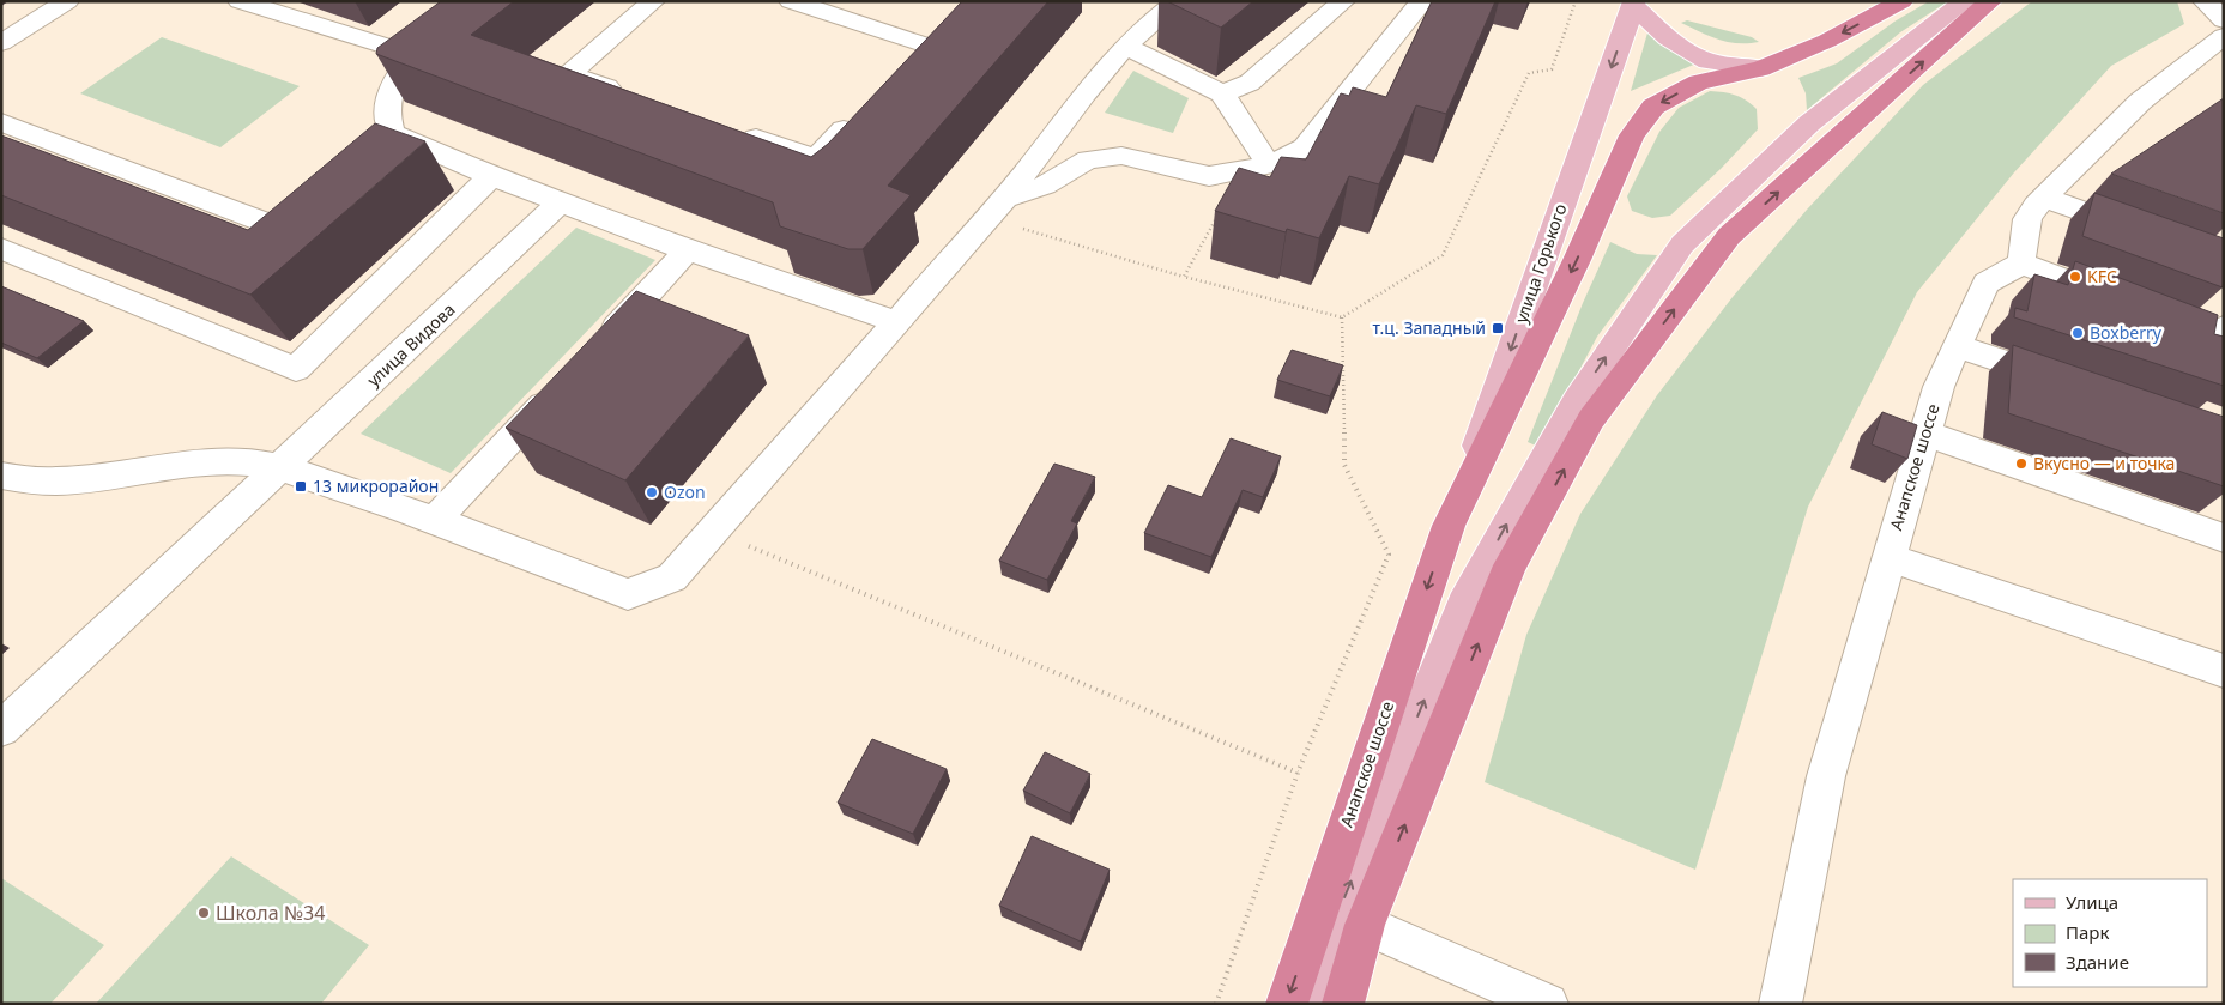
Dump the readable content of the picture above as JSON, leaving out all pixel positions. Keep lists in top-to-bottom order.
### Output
{
  "streets": {
    "highway": ["Анапское шоссе"],
    "main road": ["улица Горького"],
    "street": ["улица Видова"]
  },
  "crossings": [
    ["улица Горького", "Анапское шоссе"]
  ],
  "places": {
    "other": [
      "KFC",
      "Boxberry",
      "Вкусно — и точка",
      "Ozon",
      "Школа №34"
    ],
    "transit": ["т.ц. Западный", "13 микрорайон"]
  },
  "legend": ["Улица", "Парк", "Здание"]
}
